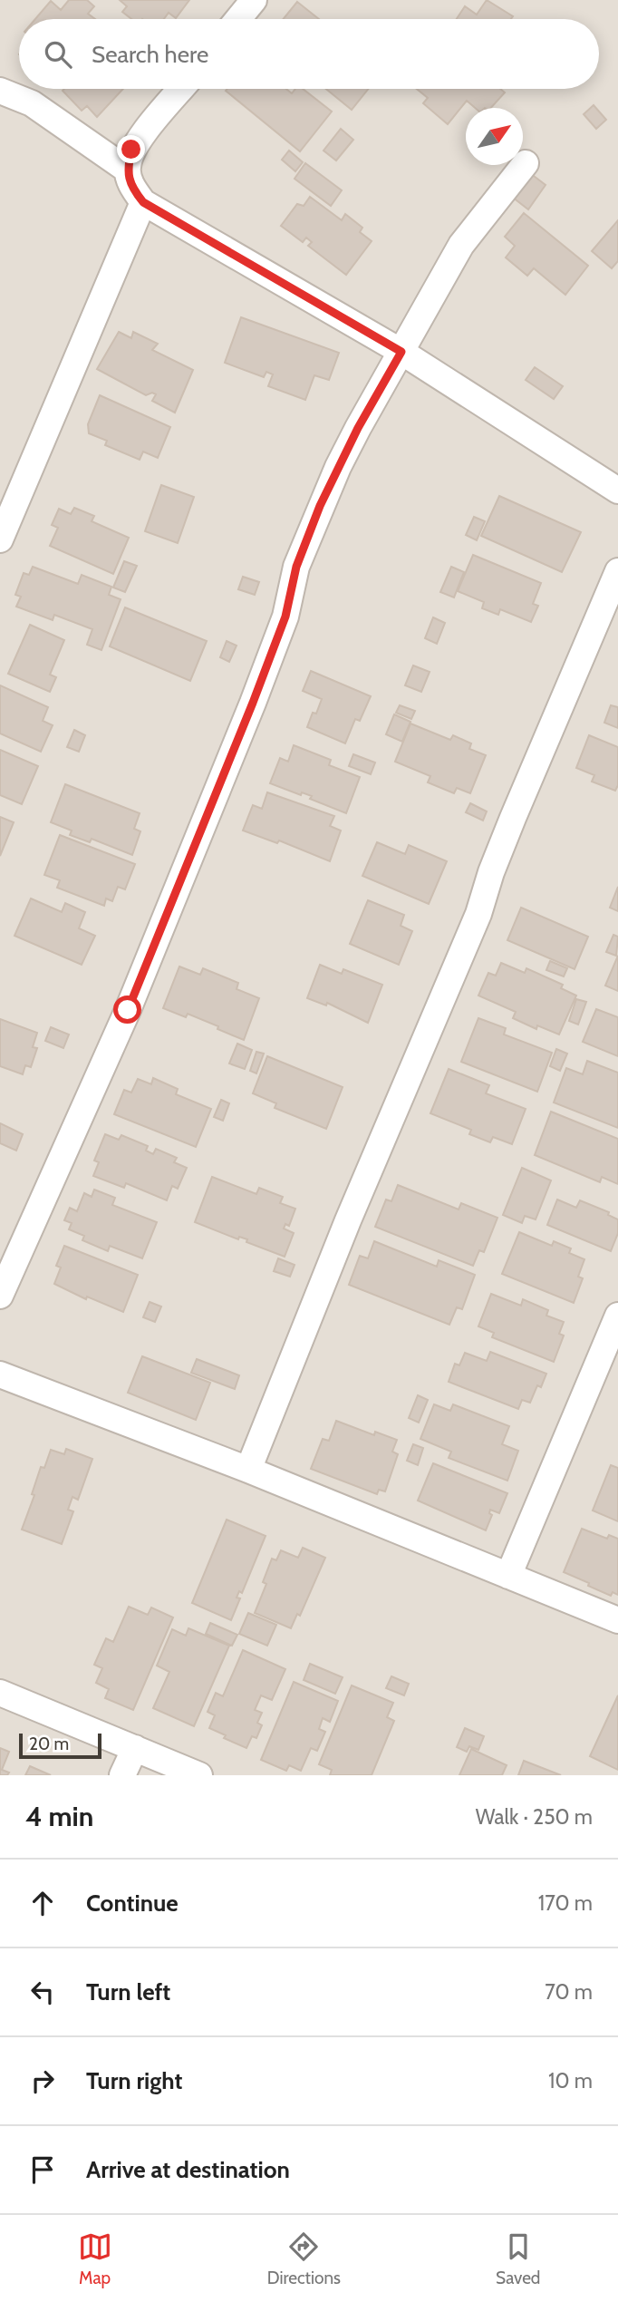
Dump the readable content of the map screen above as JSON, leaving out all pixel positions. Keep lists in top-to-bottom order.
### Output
{
  "scale_bar": "20 m",
  "north": "top right",
  "page": {
    "search": "Search here",
    "scale": "20 m",
    "heading": ["4 min", "Walk · 250 m"],
    "list": [
      ["Continue", "170 m"],
      ["Turn left", "70 m"],
      ["Turn right", "10 m"],
      "Arrive at destination"
    ],
    "nav": ["Map", "Directions", "Saved"]
  }
}
